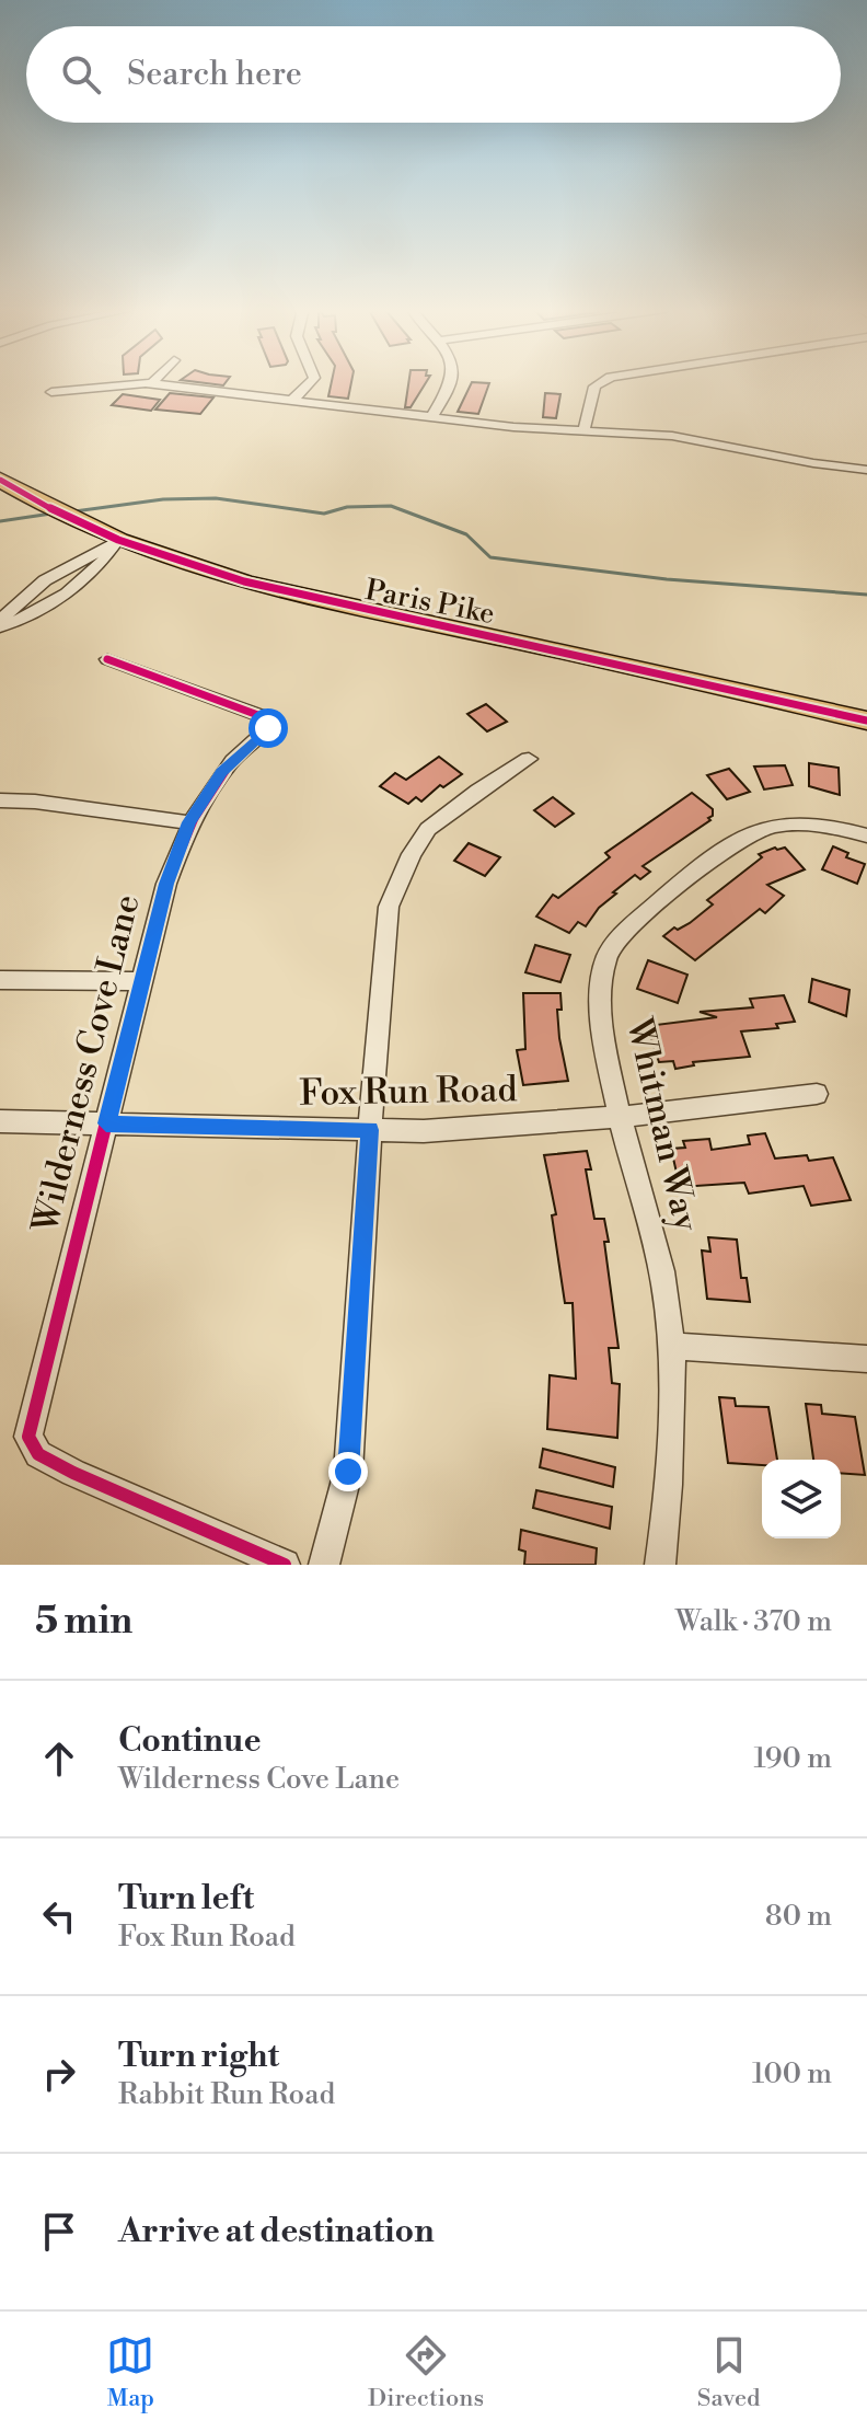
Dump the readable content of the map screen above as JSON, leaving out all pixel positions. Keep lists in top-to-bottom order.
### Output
{
  "streets": {
    "main road": ["Paris Pike"],
    "street": ["Wilderness Cove Lane", "Fox Run Road", "Whitman Way"]
  },
  "crossings": [
    ["Wilderness Cove Lane", "Fox Run Road"],
    ["Fox Run Road", "Whitman Way"]
  ],
  "page": {
    "search": "Search here",
    "heading": ["5 min", "Walk · 370 m"],
    "list": [
      ["Continue", "Wilderness Cove Lane", "190 m"],
      ["Turn left", "Fox Run Road", "80 m"],
      ["Turn right", "Rabbit Run Road", "100 m"],
      "Arrive at destination"
    ],
    "nav": ["Map", "Directions", "Saved"]
  }
}
